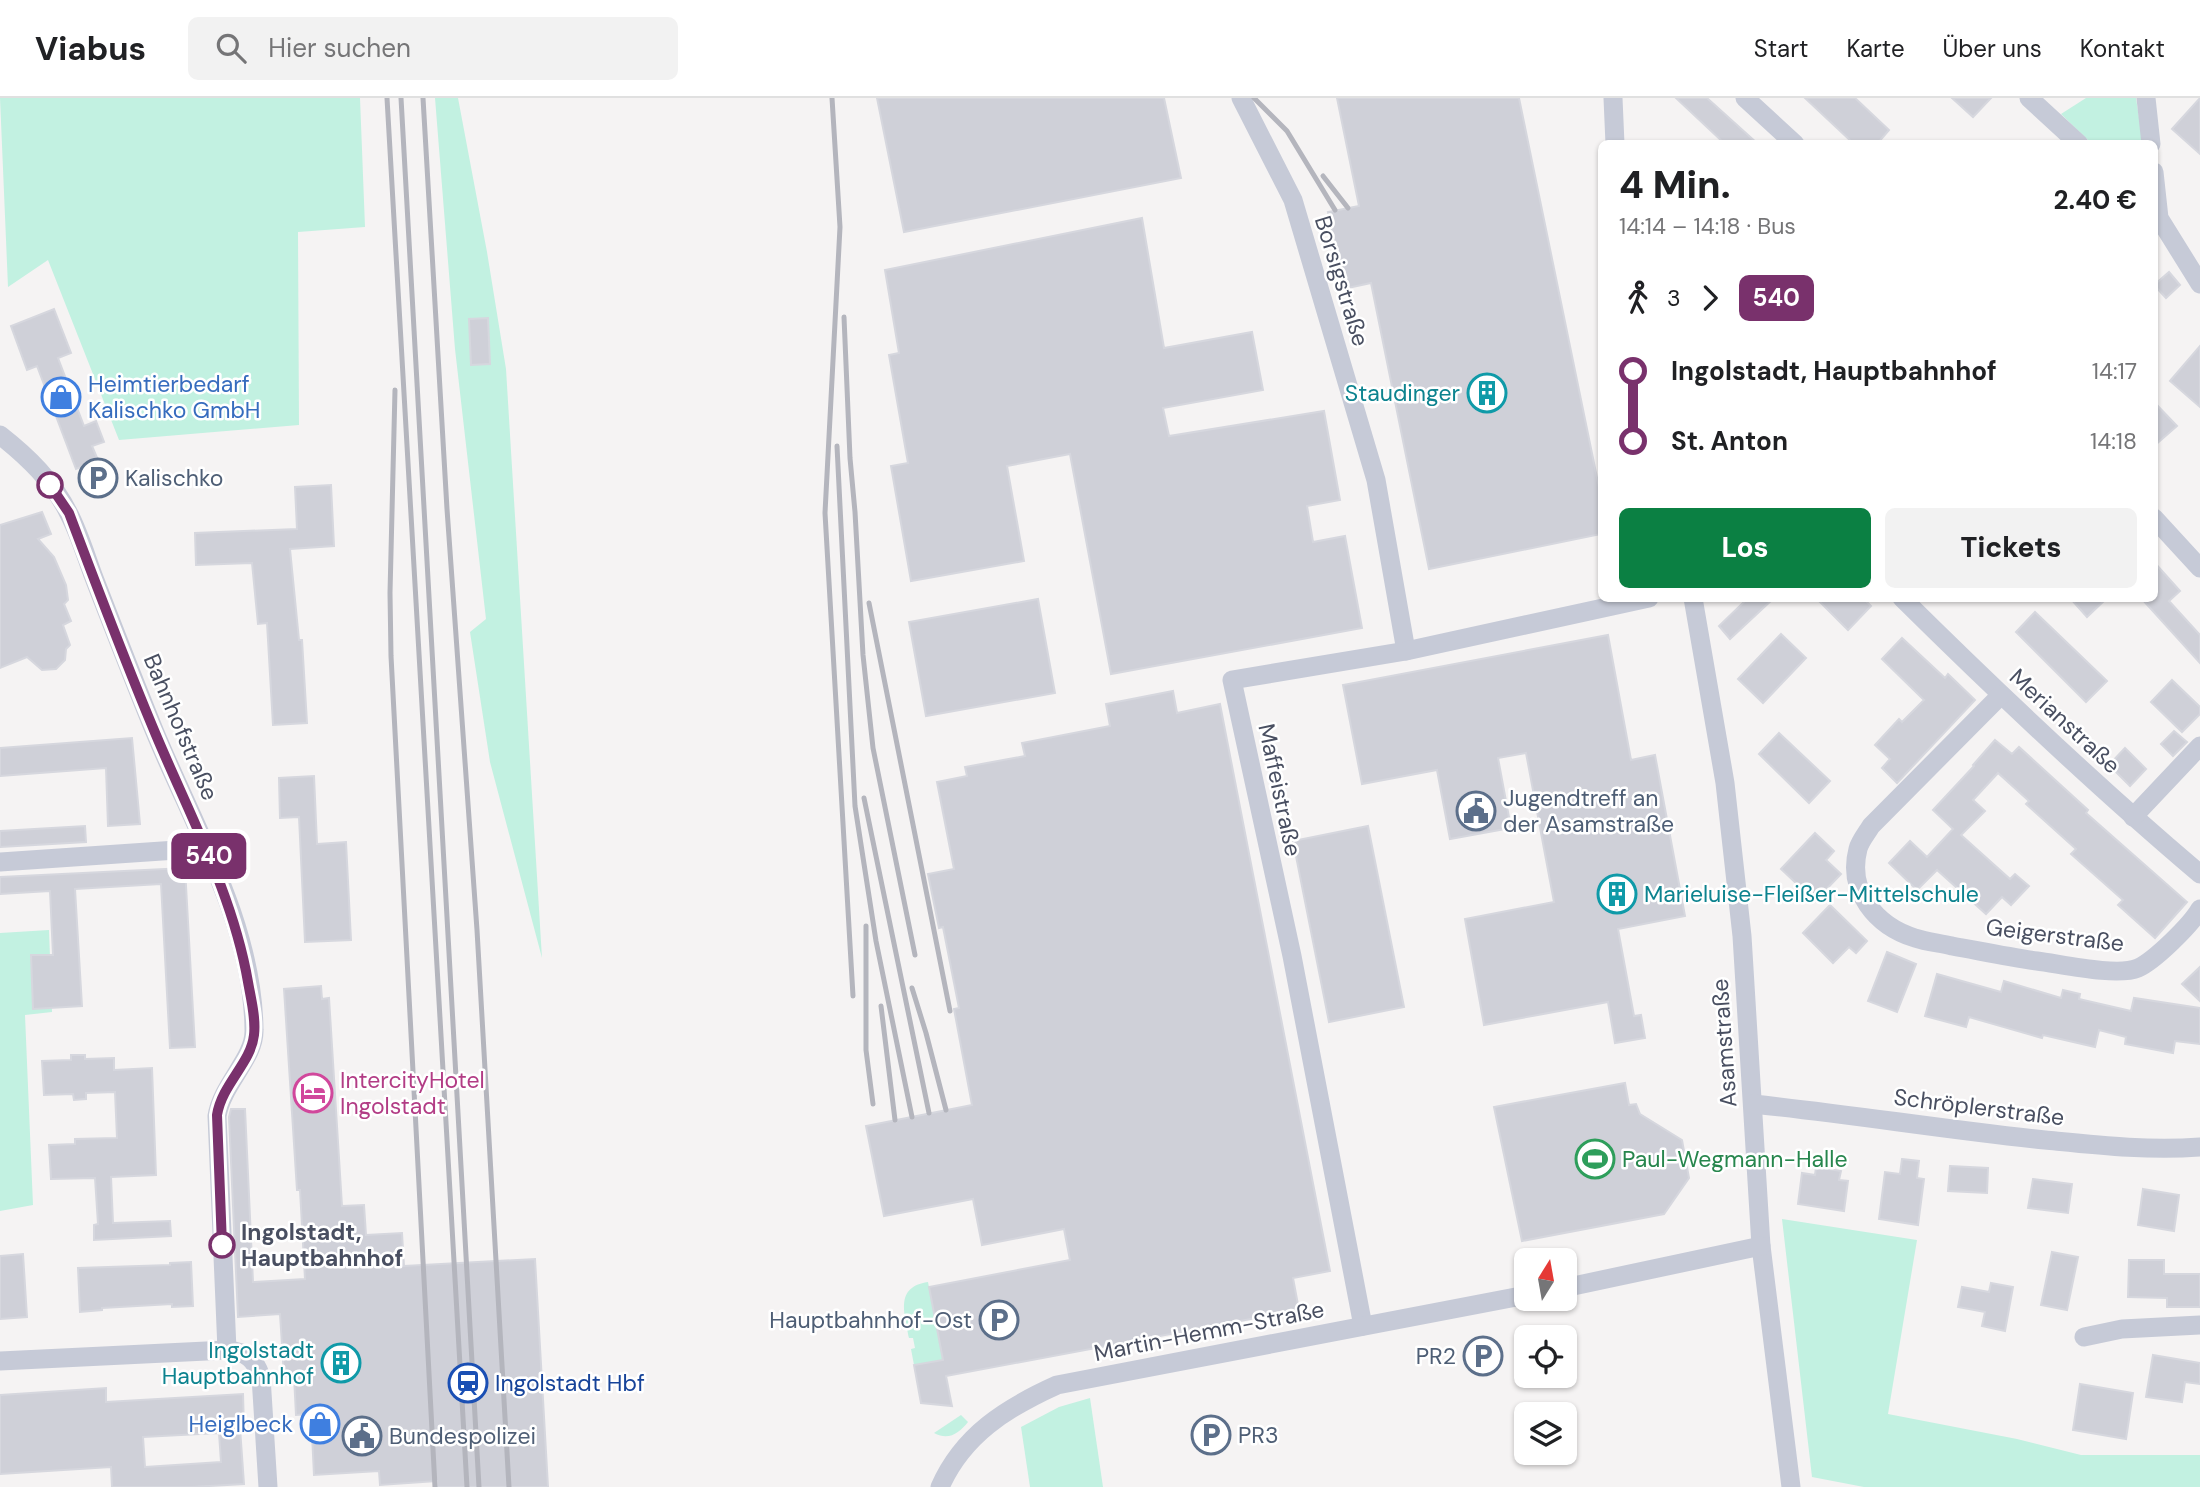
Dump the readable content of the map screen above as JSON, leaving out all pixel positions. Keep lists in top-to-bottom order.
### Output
{
  "streets": {
    "street": [
      "Borsigstraße",
      "Merianstraße",
      "Bahnhofstraße",
      "Maffeistraße",
      "Geigerstraße",
      "Asamstraße",
      "Schröplerstraße",
      "Martin-Hemm-Straße"
    ]
  },
  "crossings": [
    ["Borsigstraße", "Maffeistraße"],
    ["Merianstraße", "Geigerstraße"],
    ["Maffeistraße", "Martin-Hemm-Straße"],
    ["Asamstraße", "Schröplerstraße"]
  ],
  "places": {
    "building": ["Staudinger", "Marieluise-Fleißer-Mittelschule", "Ingolstadt Hauptbahnhof"],
    "shop": ["Heimtierbedarf Kalischko GmbH", "Heiglbeck"],
    "parking": [
      "Kalischko",
      "Hauptbahnhof-Ost",
      "PR2",
      "PR3"
    ],
    "public building": ["Jugendtreff an der Asamstraße", "Bundespolizei"],
    "hotel": ["IntercityHotel Ingolstadt"],
    "sports": ["Paul-Wegmann-Halle"],
    "other": ["Ingolstadt, Hauptbahnhof"],
    "station": ["Ingolstadt Hbf"]
  },
  "lines": ["bus line 540"],
  "north": "top",
  "page": {
    "header": "Viabus",
    "search": "Hier suchen",
    "nav": [
      "Start",
      "Karte",
      "Über uns",
      "Kontakt"
    ],
    "on_map": "540",
    "heading": ["4 Min.", "14:14 – 14:18 · Bus", "2.40 €"],
    "legs": ["3", "540"],
    "list": [
      {
        "name": "Ingolstadt, Hauptbahnhof",
        "value": "14:17"
      },
      {
        "name": "St. Anton",
        "value": "14:18"
      }
    ],
    "buttons": ["Los", "Tickets"]
  }
}
